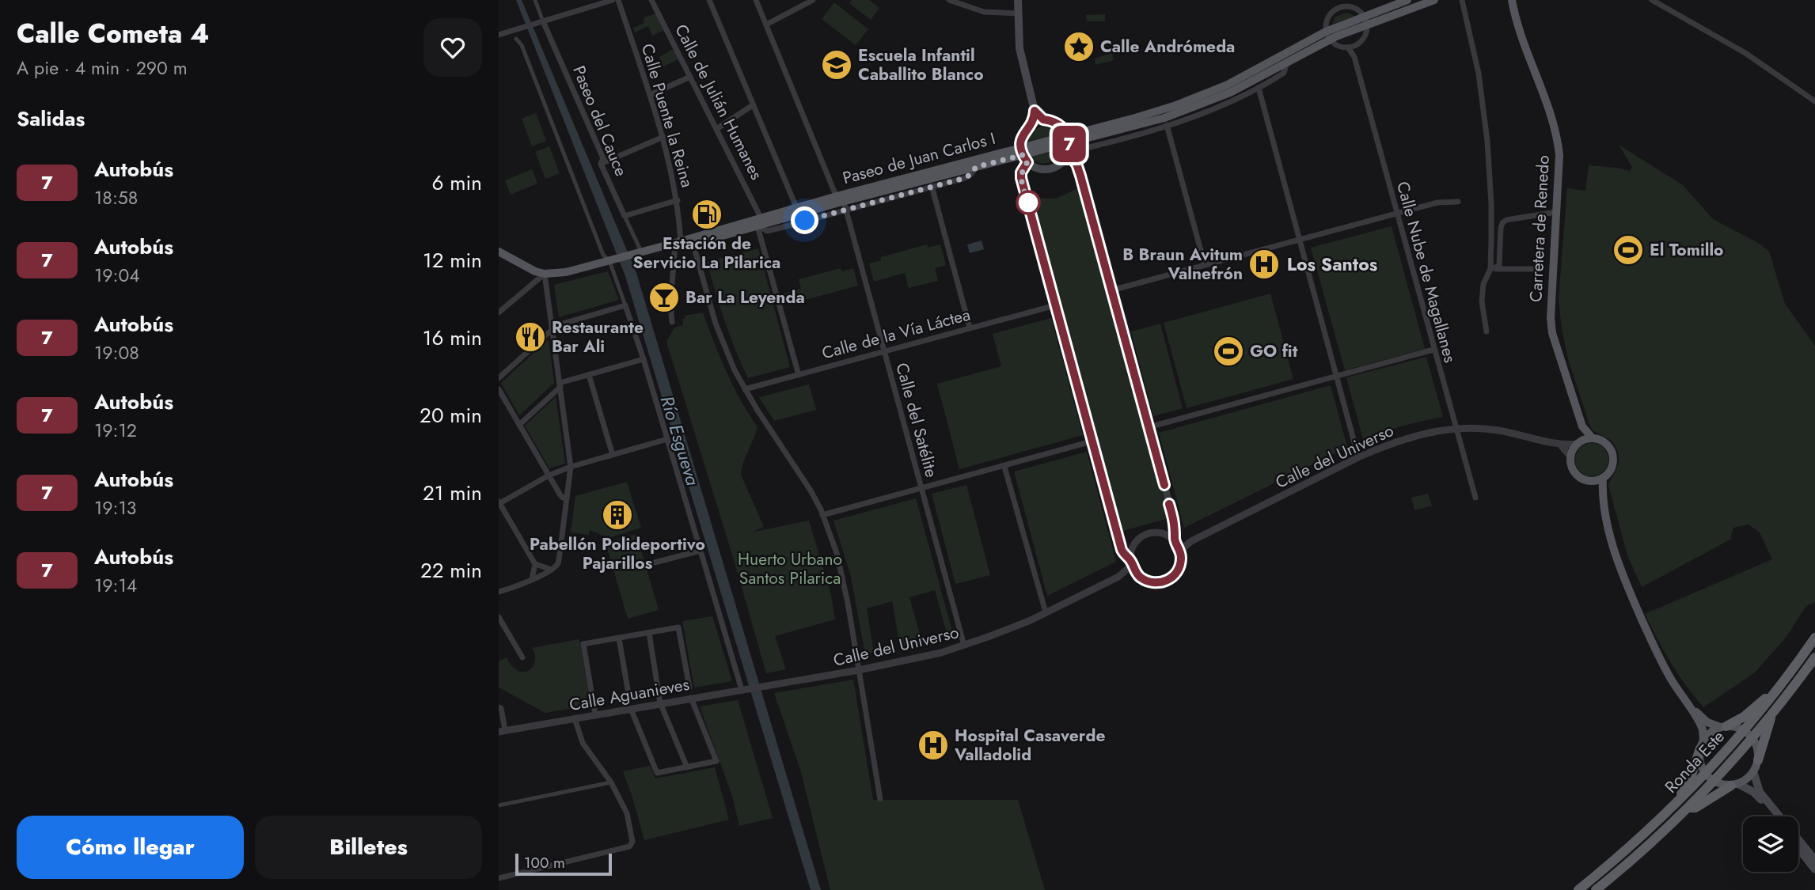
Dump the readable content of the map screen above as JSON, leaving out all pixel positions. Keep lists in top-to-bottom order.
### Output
{
  "streets": {
    "highway": ["Ronda Este"],
    "main road": ["Paseo de Juan Carlos I", "Carretera de Renedo"],
    "street": [
      "Calle de Julián Humanes",
      "Calle Puente la Reina",
      "Paseo del Cauce",
      "Calle Nube de Magallanes",
      "Calle de la Vía Láctea",
      "Calle del Satélite",
      "Calle del Universo",
      "Calle Aguanieves"
    ]
  },
  "crossings": [
    ["Calle de Julián Humanes", "Paseo de Juan Carlos I"],
    ["Calle de Julián Humanes", "Calle de la Vía Láctea"],
    ["Calle Puente la Reina", "Paseo de Juan Carlos I"],
    ["Paseo del Cauce", "Paseo de Juan Carlos I"],
    ["Paseo de Juan Carlos I", "Calle del Satélite"],
    ["Carretera de Renedo", "Calle del Universo"],
    ["Calle Nube de Magallanes", "Calle del Universo"],
    ["Calle de la Vía Láctea", "Calle del Satélite"],
    ["Calle del Satélite", "Calle del Universo"],
    ["Calle del Universo", "Calle Aguanieves"]
  ],
  "districts": ["Los Santos"],
  "water": ["Río Esgueva"],
  "parks": ["Huerto Urbano Santos Pilarica"],
  "places": {
    "place": ["Calle Andrómeda"],
    "school or university": ["Escuela Infantil Caballito Blanco"],
    "fuel station": ["Estación de Servicio La Pilarica"],
    "sports": ["El Tomillo", "GO fit"],
    "hospital": ["B Braun Avitum Valnefrón", "Hospital Casaverde Valladolid"],
    "bar": ["Bar La Leyenda"],
    "restaurant": ["Restaurante Bar Ali"],
    "building": ["Pabellón Polideportivo Pajarillos"]
  },
  "lines": ["bus line 7"],
  "scale_bar": "100 m",
  "page": {
    "heading": [
      ["Calle Cometa 4", "A pie · 4 min · 290 m"],
      "Salidas"
    ],
    "on_map": "7",
    "list": [
      {
        "mark": "7",
        "name": "Autobús",
        "note": "18:58",
        "value": "6 min"
      },
      {
        "mark": "7",
        "name": "Autobús",
        "note": "19:04",
        "value": "12 min"
      },
      {
        "mark": "7",
        "name": "Autobús",
        "note": "19:08",
        "value": "16 min"
      },
      {
        "mark": "7",
        "name": "Autobús",
        "note": "19:12",
        "value": "20 min"
      },
      {
        "mark": "7",
        "name": "Autobús",
        "note": "19:13",
        "value": "21 min"
      },
      {
        "mark": "7",
        "name": "Autobús",
        "note": "19:14",
        "value": "22 min"
      }
    ],
    "buttons": ["Cómo llegar", "Billetes"],
    "scale": "100 m"
  }
}
